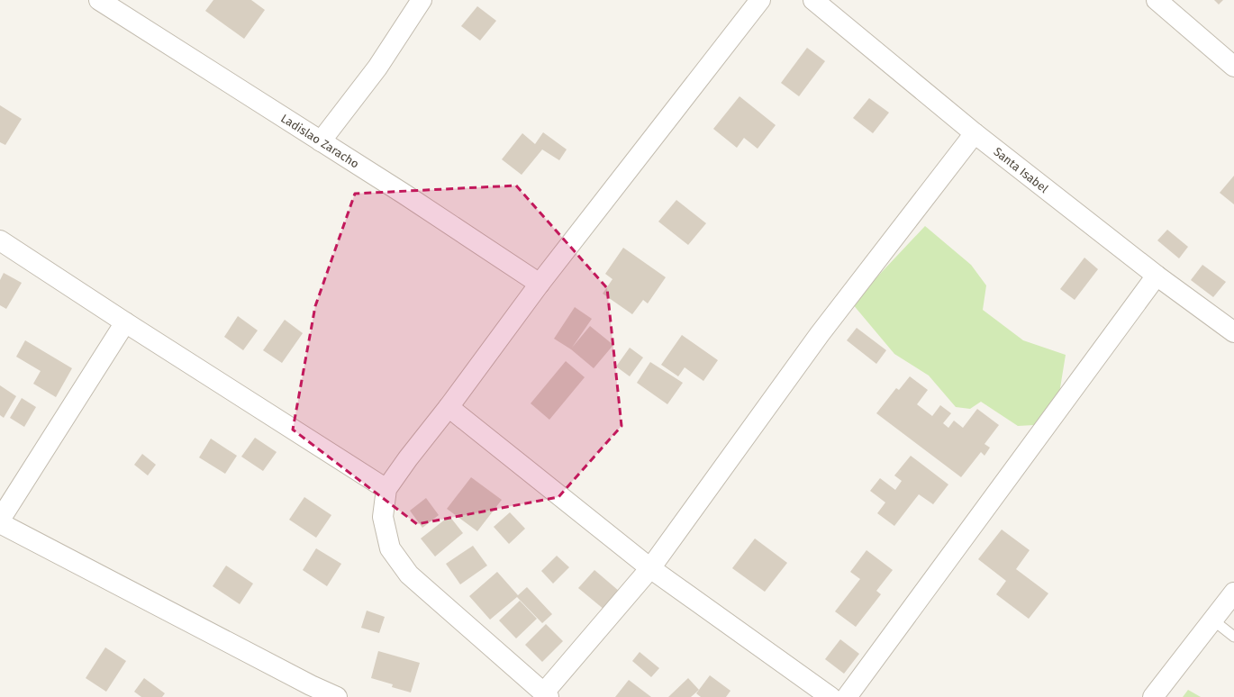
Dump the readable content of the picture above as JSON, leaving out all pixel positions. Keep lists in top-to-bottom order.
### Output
{
  "streets": {
    "street": ["Ladislao Zaracho", "Santa Isabel"]
  }
}
